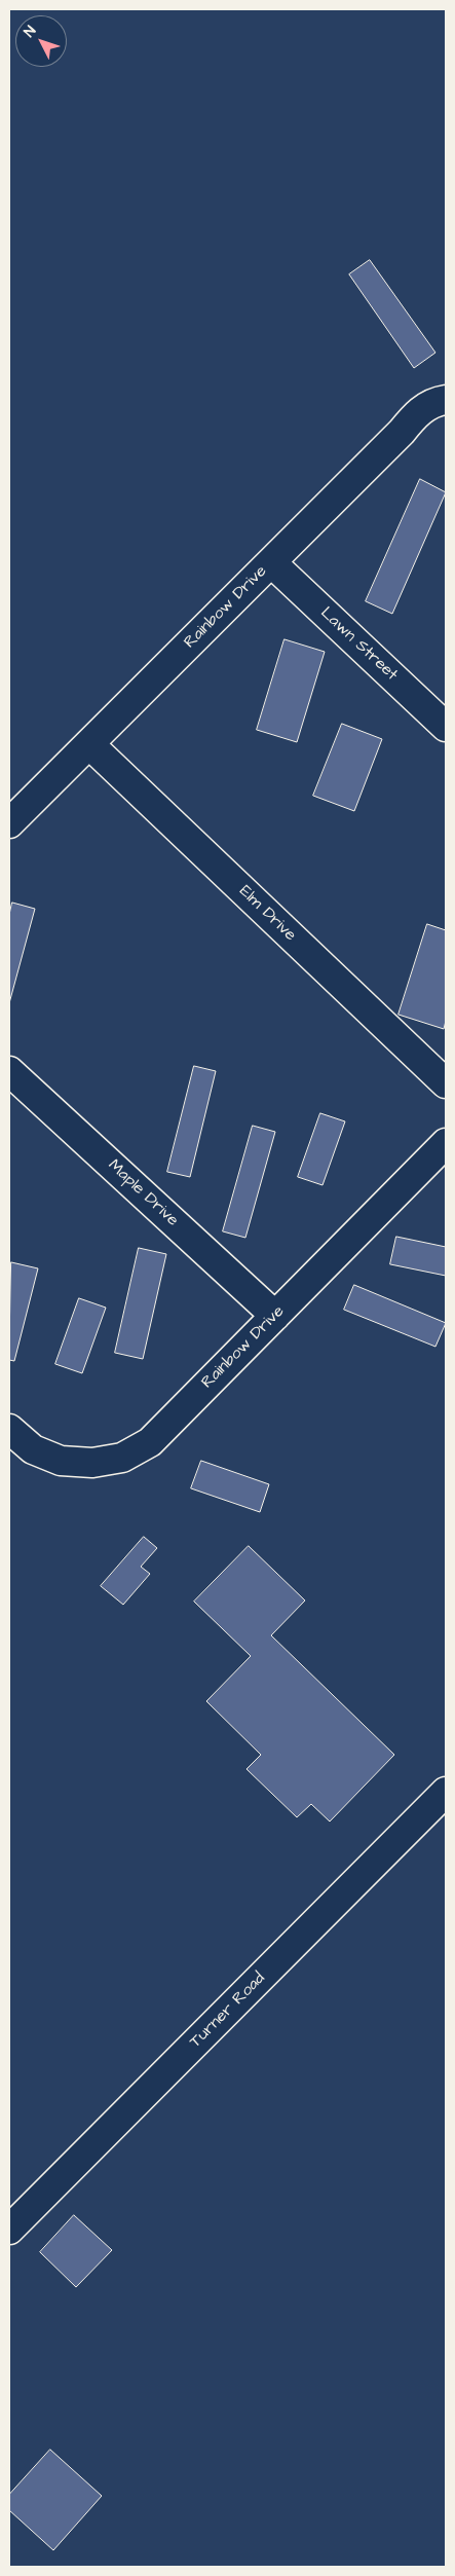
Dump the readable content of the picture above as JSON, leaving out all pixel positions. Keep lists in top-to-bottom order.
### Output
{
  "streets": {
    "street": [
      "Rainbow Drive",
      "Lawn Street",
      "Elm Drive",
      "Maple Drive",
      "Turner Road"
    ]
  },
  "crossings": [
    ["Rainbow Drive", "Lawn Street"],
    ["Rainbow Drive", "Elm Drive"],
    ["Rainbow Drive", "Maple Drive"]
  ],
  "north": "top left"
}
